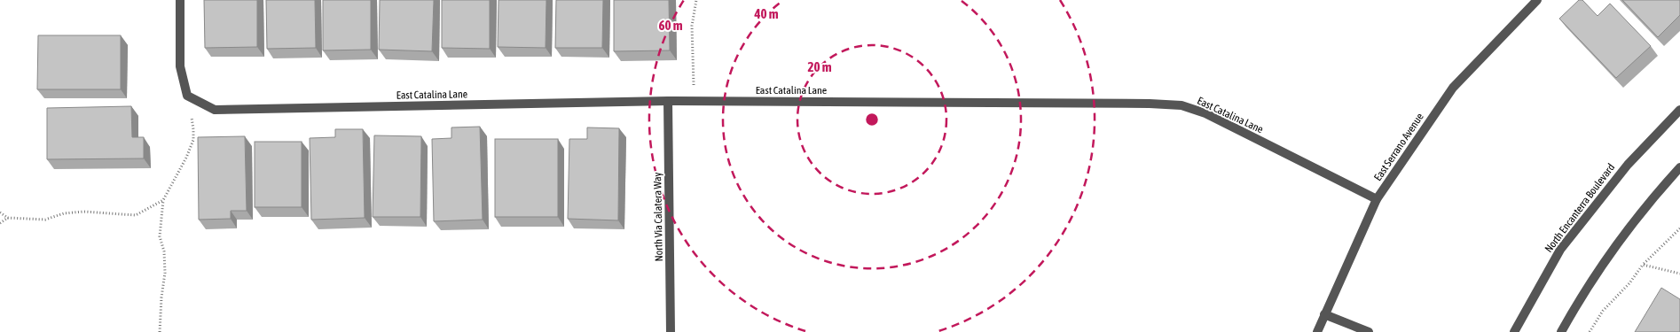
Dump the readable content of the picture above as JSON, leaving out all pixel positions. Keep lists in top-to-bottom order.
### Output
{
  "streets": {
    "street": [
      "East Catalina Lane",
      "East Serrano Avenue",
      "North Encanterra Boulevard",
      "North Via Calatera Way"
    ]
  },
  "crossings": [
    ["East Catalina Lane", "East Serrano Avenue"],
    ["East Catalina Lane", "North Via Calatera Way"]
  ],
  "rings": ["40 m", "60 m", "20 m"]
}
